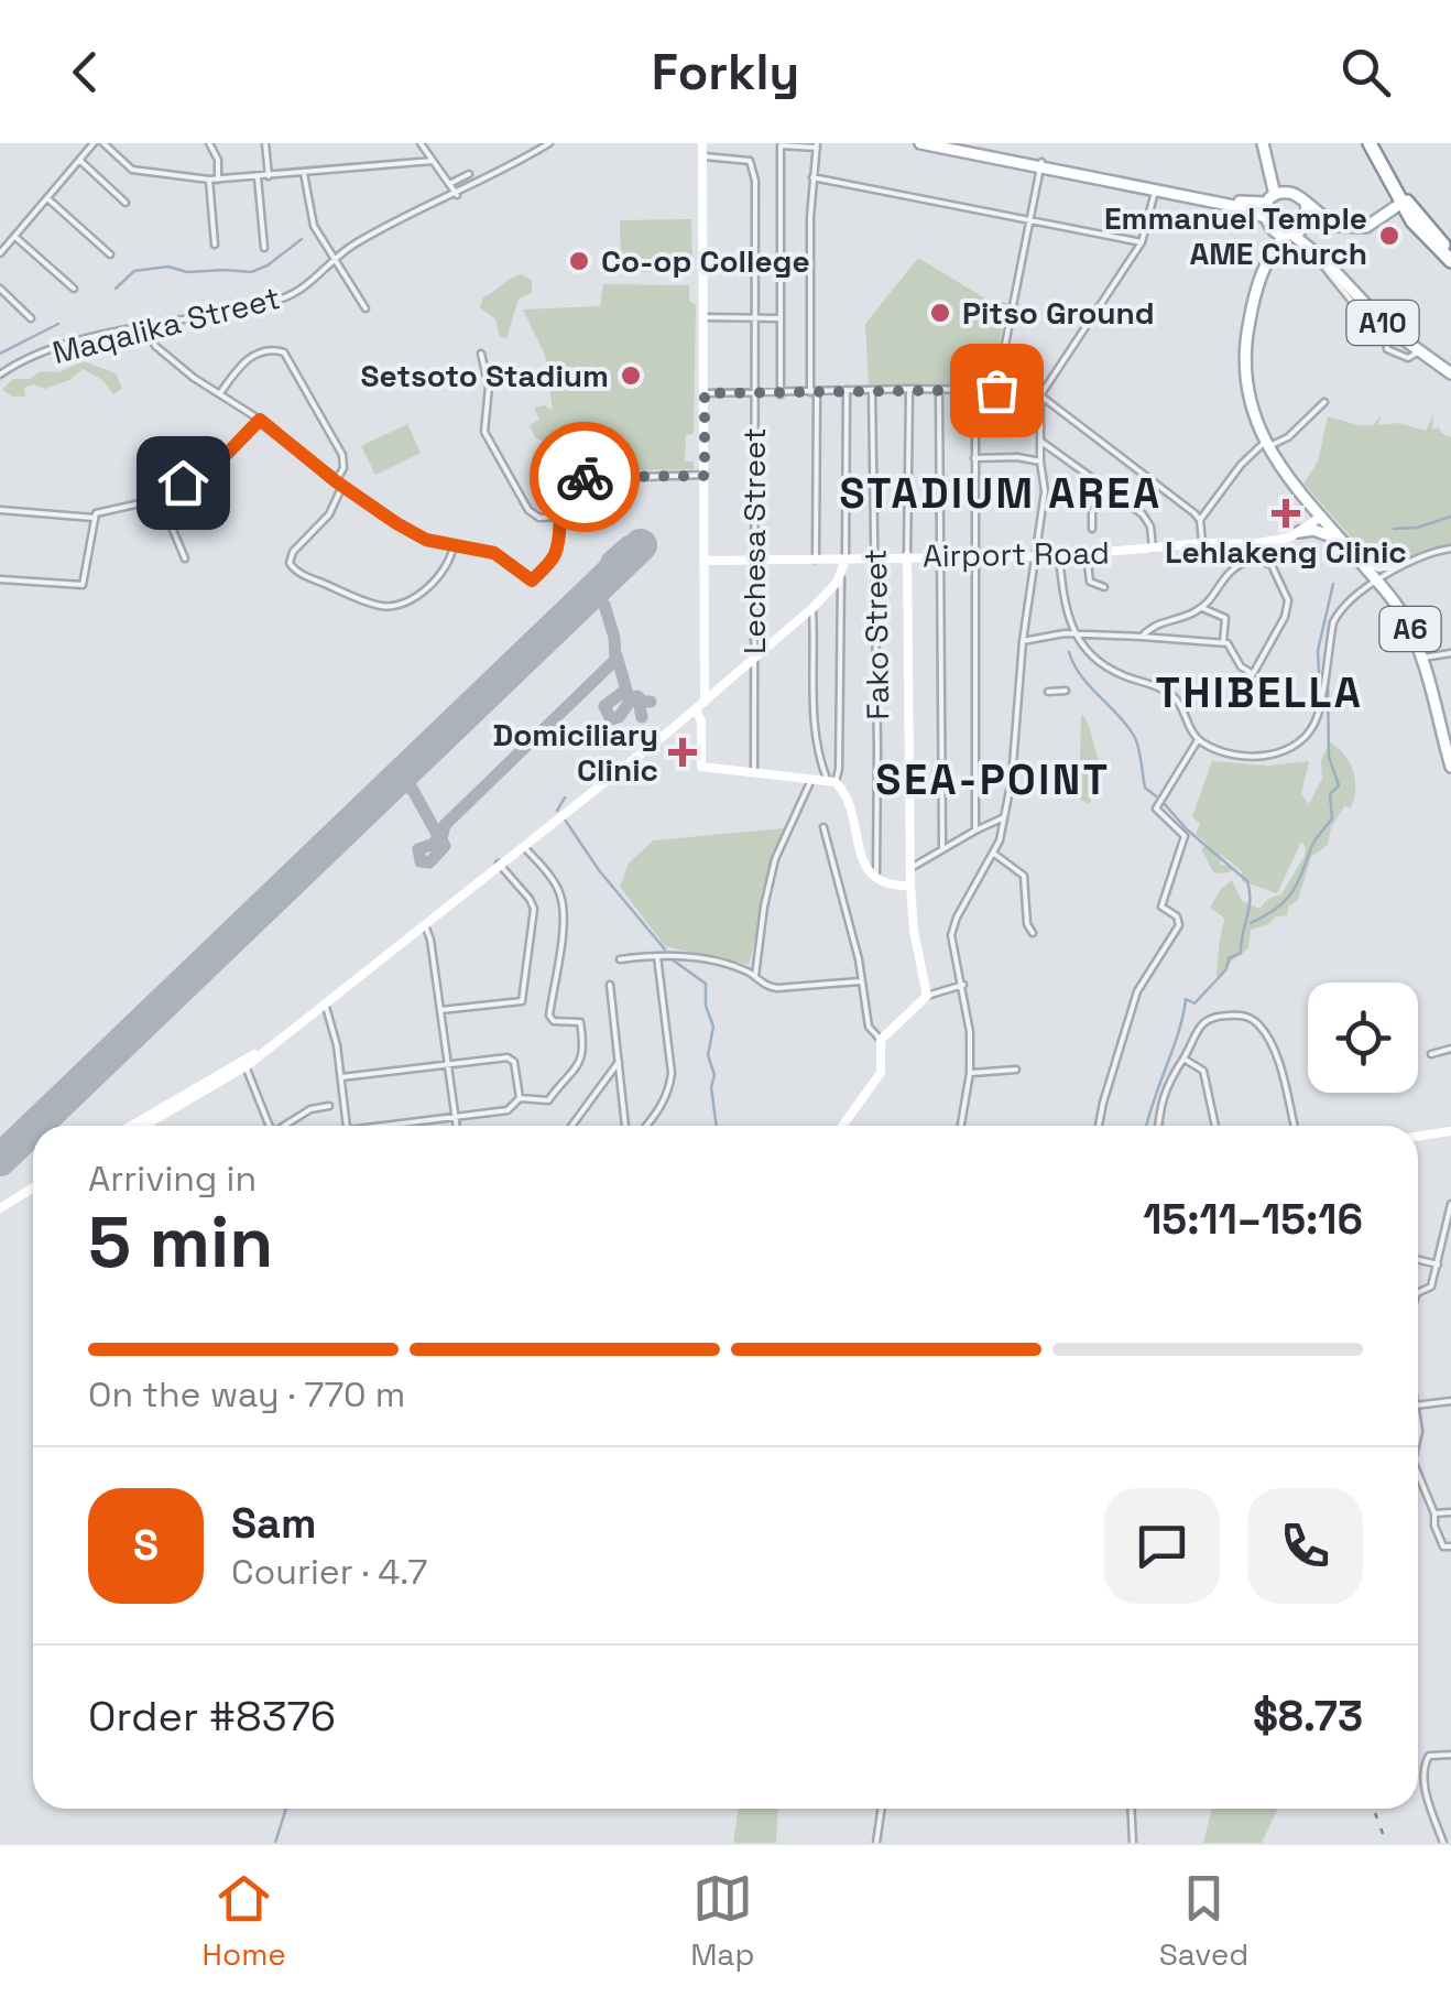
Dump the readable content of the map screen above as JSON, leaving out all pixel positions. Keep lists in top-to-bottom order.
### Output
{
  "streets": {
    "main road": ["A10", "A6"],
    "street": [
      "Maqalika Street",
      "Lechesa Street",
      "Airport Road",
      "Fako Street"
    ]
  },
  "crossings": [
    ["A10", "A6"],
    ["Lechesa Street", "Airport Road"],
    ["Airport Road", "A6"],
    ["Airport Road", "Fako Street"]
  ],
  "districts": ["STADIUM AREA", "THIBELLA", "SEA-POINT"],
  "places": {
    "other": [
      "Emmanuel Temple AME Church",
      "Co-op College",
      "Pitso Ground",
      "Setsoto Stadium"
    ],
    "health": ["Lehlakeng Clinic", "Domiciliary Clinic"]
  },
  "page": {
    "header": "Forkly",
    "heading": ["5 min", "Arriving in", "15:11–15:16"],
    "panel": [
      "Sam",
      "Courier · 4.7",
      "Order #8376",
      "$8.73"
    ],
    "bar": "On the way · 770 m",
    "round": "S",
    "tabs": ["Home", "Map", "Saved"]
  }
}
